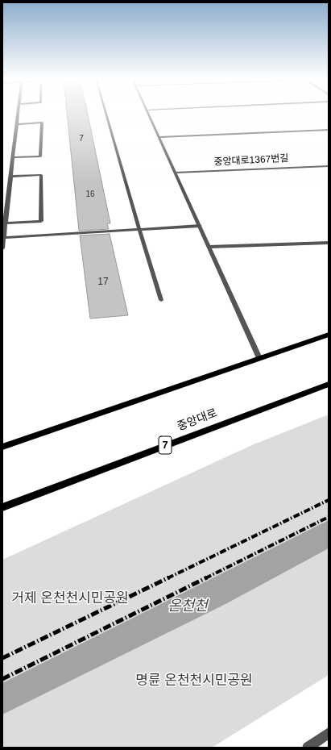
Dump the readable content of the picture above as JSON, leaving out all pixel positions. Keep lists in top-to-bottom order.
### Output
{
  "streets": {
    "main road": ["중앙대로", "7"],
    "street": ["중앙대로1367번길"]
  },
  "water": ["온천천"],
  "parks": ["거제 온천천시민공원", "명륜 온천천시민공원"],
  "house_numbers": ["7", "16", "17"]
}
